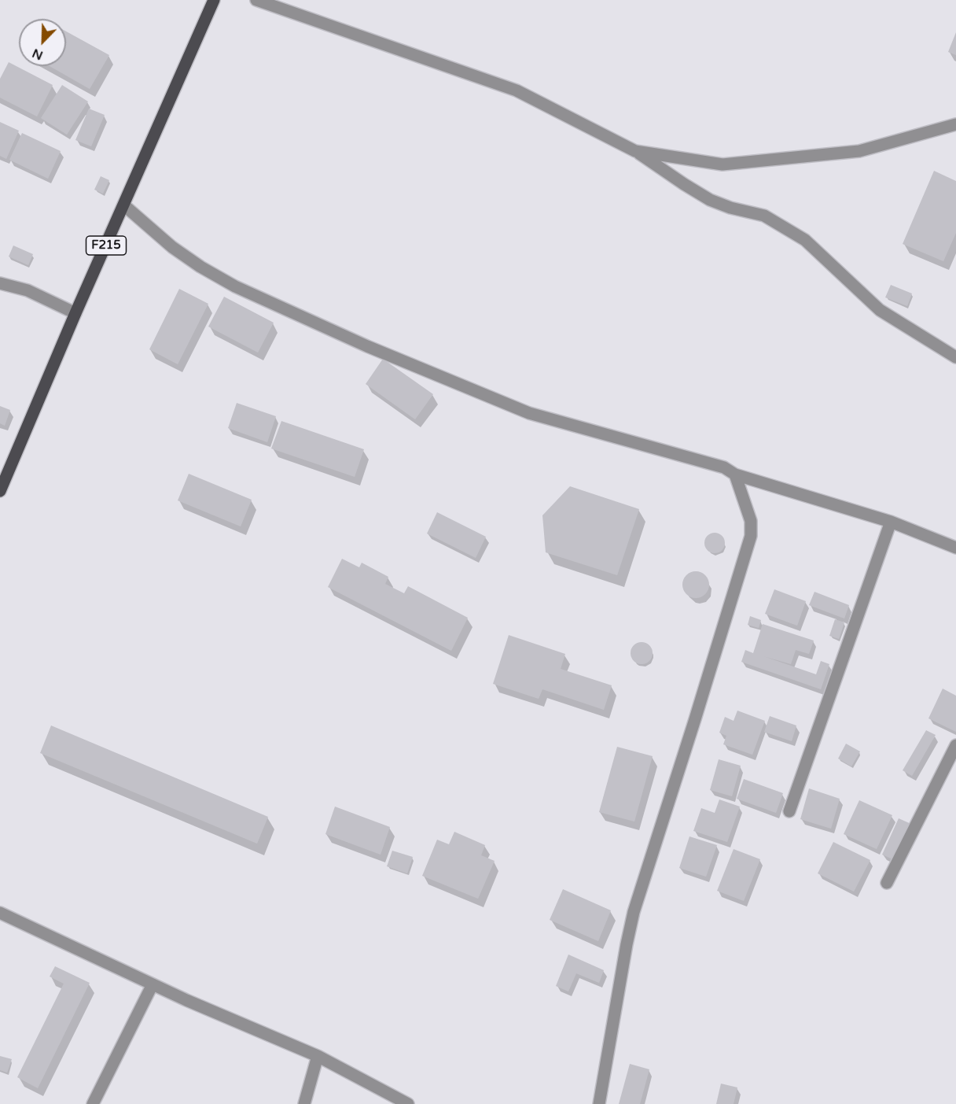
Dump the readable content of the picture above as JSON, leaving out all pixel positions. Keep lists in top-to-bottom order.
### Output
{
  "streets": {
    "main road": ["F215"]
  },
  "north": "bottom left"
}
